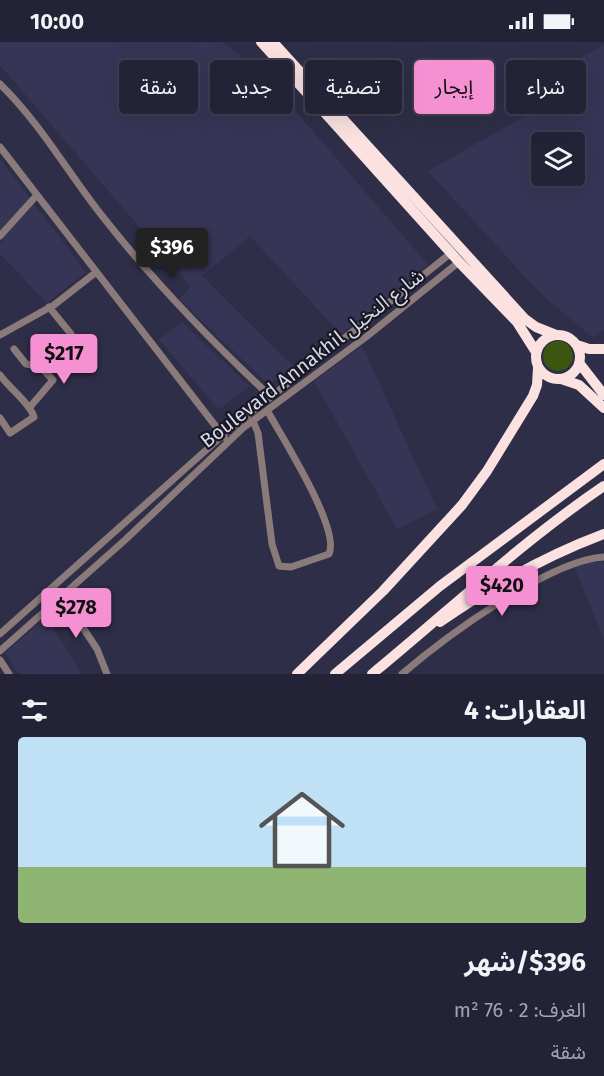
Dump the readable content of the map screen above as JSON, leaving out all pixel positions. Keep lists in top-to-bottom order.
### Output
{
  "streets": {
    "street": ["Boulevard Annakhil شارع النخيل"]
  },
  "page": {
    "status": "10:00",
    "chip": [
      "شراء",
      "إيجار",
      "تصفية",
      "جديد",
      "شقة"
    ],
    "price": [
      "$396",
      "$217",
      "$420",
      "$278"
    ],
    "heading": "العقارات: 4",
    "list": [
      {
        "name": "$396/شهر",
        "note": "الغرف: 2 · 76 m² · شقة"
      }
    ]
  }
}
